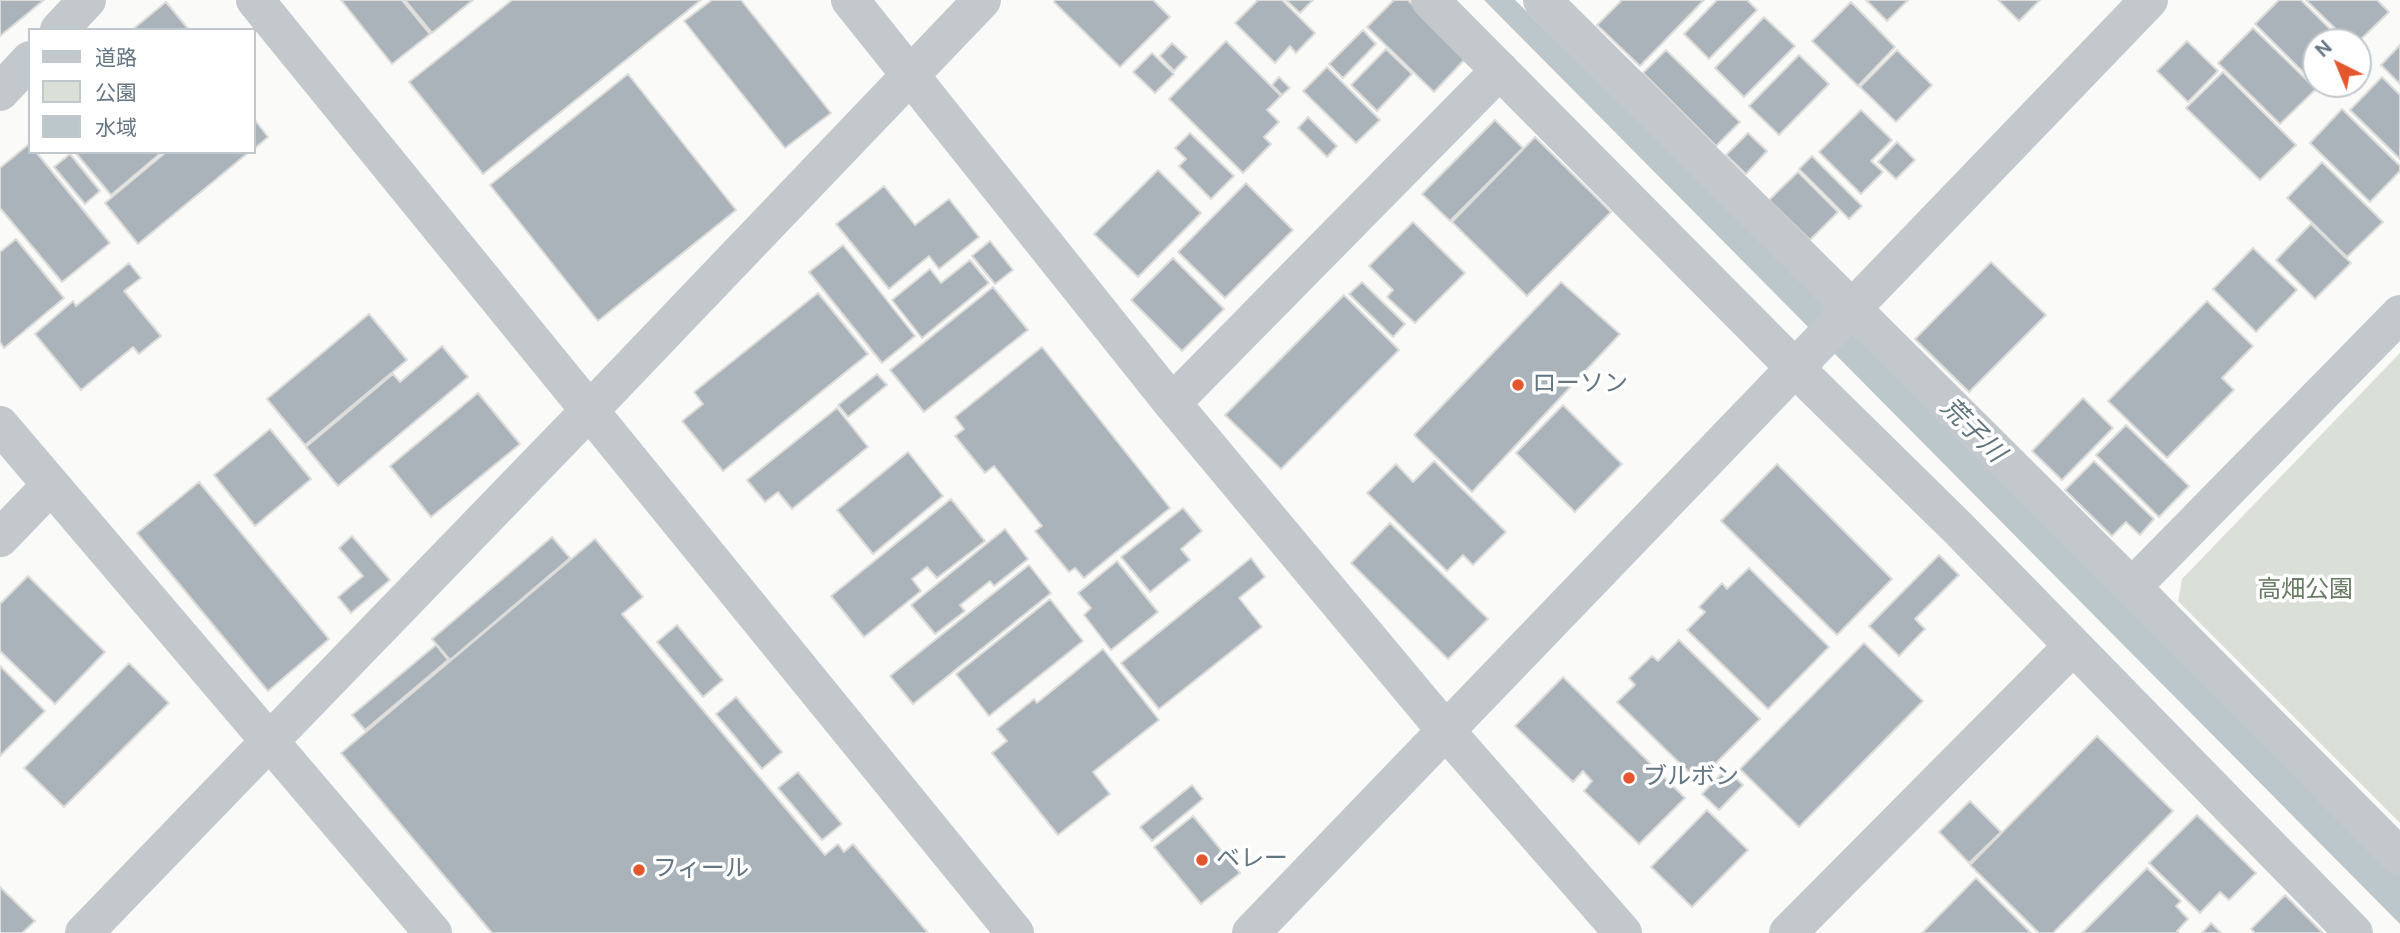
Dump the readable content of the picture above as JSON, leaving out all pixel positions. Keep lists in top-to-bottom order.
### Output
{
  "water": ["荒子川"],
  "parks": ["高畑公園"],
  "places": [
    "ローソン",
    "ブルボン",
    "ベレー",
    "フィール"
  ],
  "legend": ["道路", "公園", "水域"],
  "north": "top left"
}
